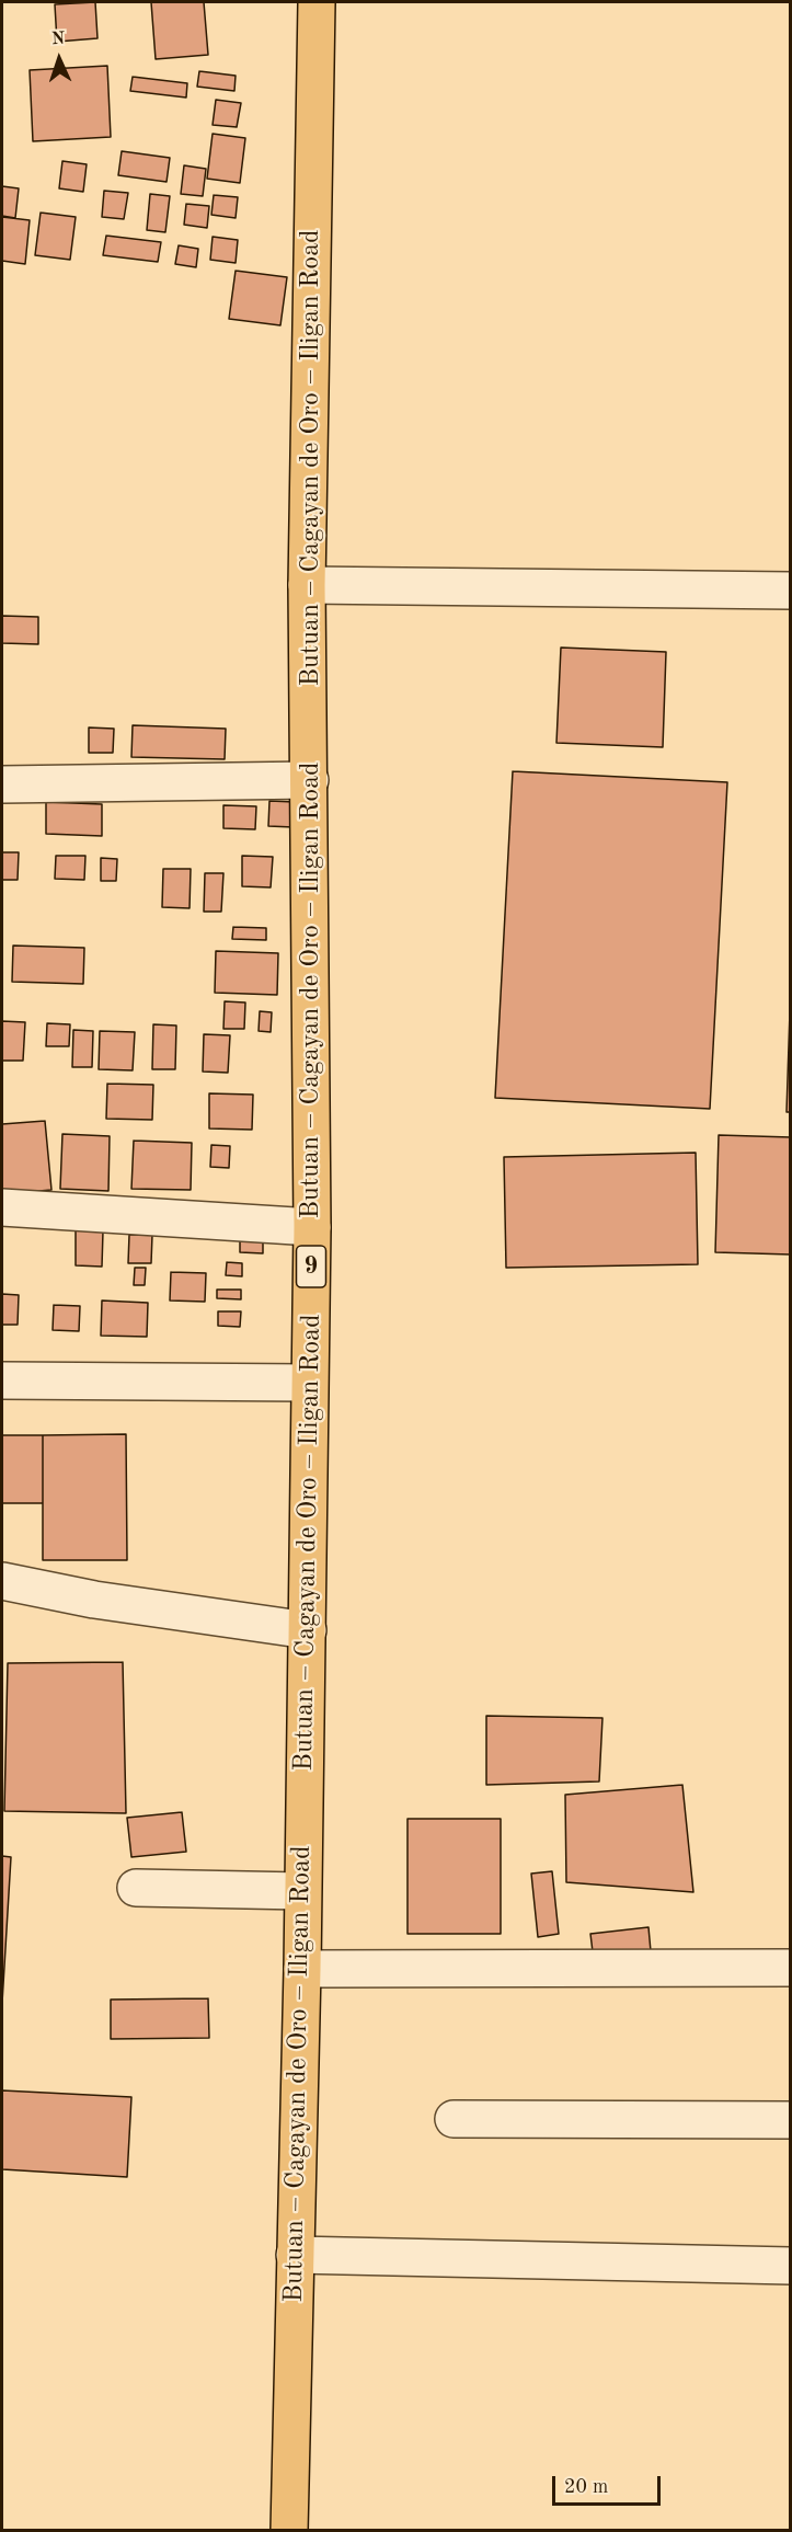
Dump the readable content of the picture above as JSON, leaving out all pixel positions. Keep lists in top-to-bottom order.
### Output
{
  "streets": {
    "highway": ["Butuan – Cagayan de Oro – Iligan Road", "9"]
  },
  "scale_bar": "20 m",
  "north": "top"
}
